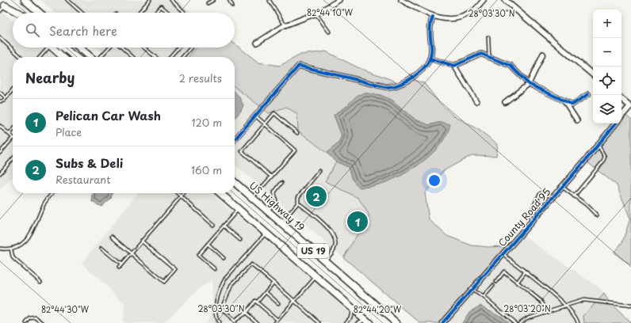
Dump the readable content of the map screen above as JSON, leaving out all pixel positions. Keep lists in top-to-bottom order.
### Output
{
  "streets": {
    "highway": ["US Highway 19", "US 19"],
    "street": ["County Road 95"]
  },
  "page": {
    "map_buttons": ["+", "−"],
    "search": "Search here",
    "heading": ["Nearby", "2 results"],
    "list": [
      {
        "mark": "1",
        "name": "Pelican Car Wash",
        "note": "Place",
        "value": "120 m"
      },
      {
        "mark": "2",
        "name": "Subs & Deli",
        "note": "Restaurant",
        "value": "160 m"
      }
    ],
    "pins": ["2", "1"]
  },
  "coordinates": [
    "82°44'10\"W",
    "28°03'30\"N",
    "28°03'20\"N",
    "82°44'30\"W",
    "82°44'20\"W"
  ]
}
